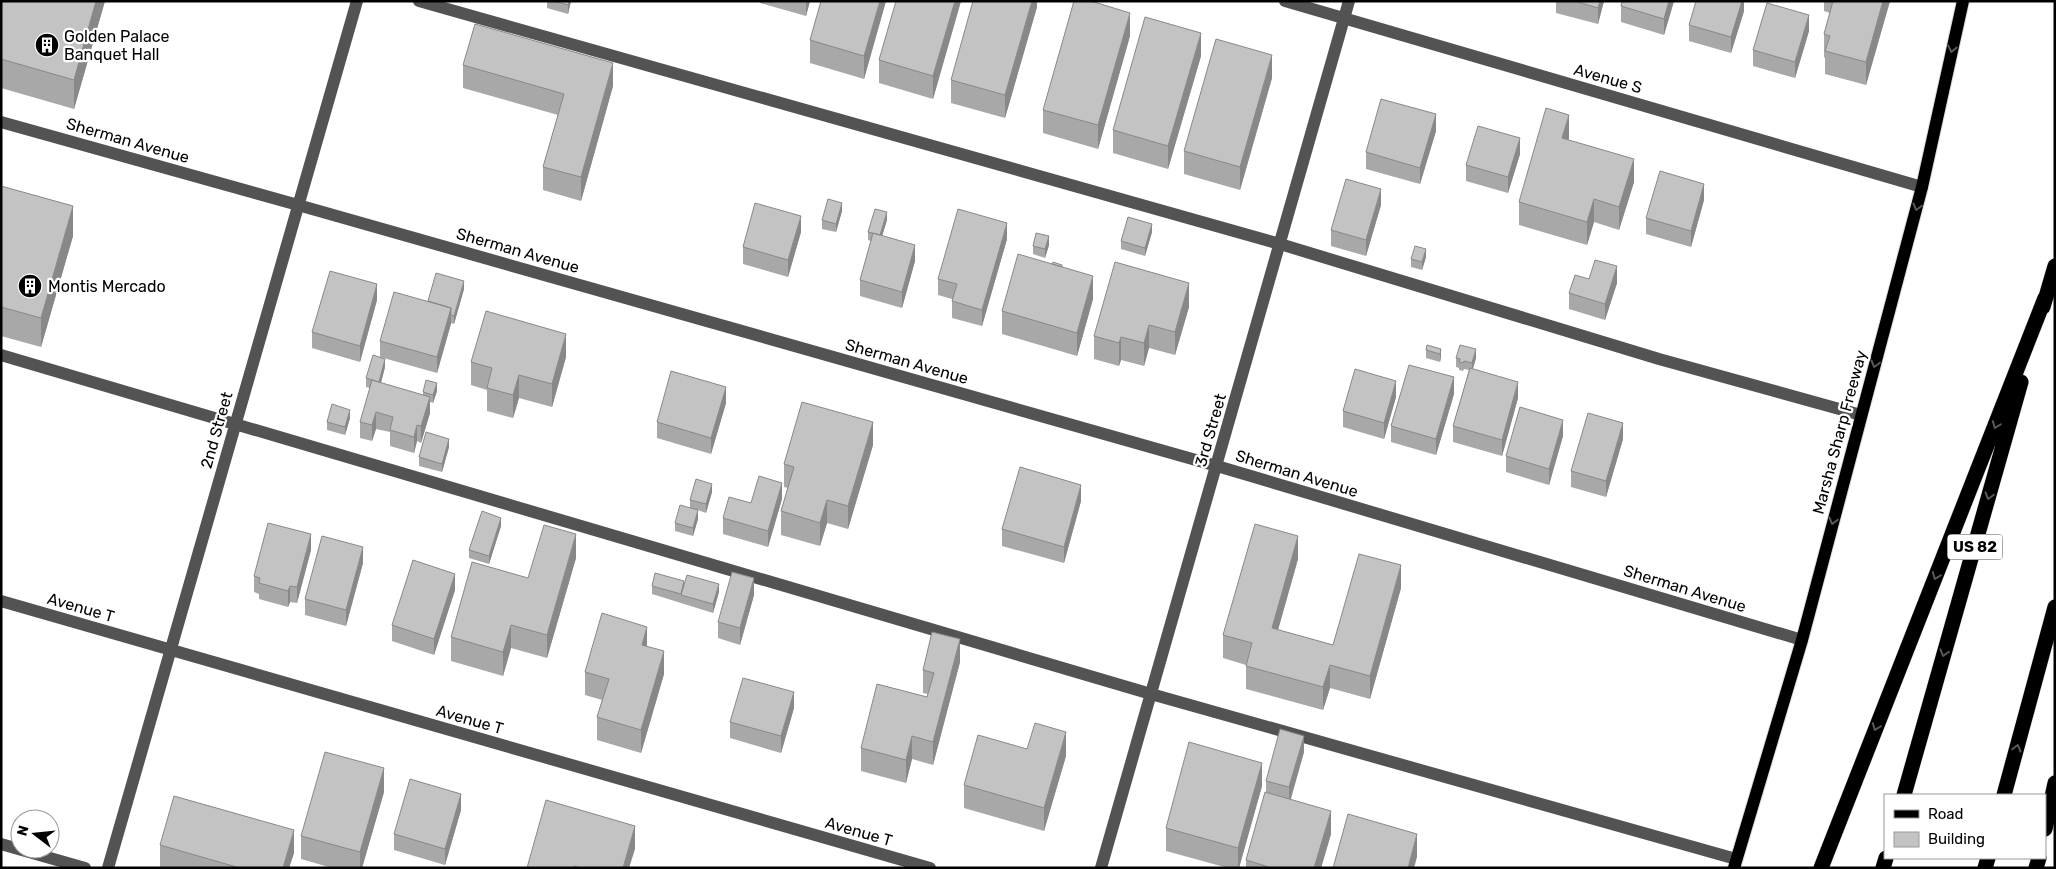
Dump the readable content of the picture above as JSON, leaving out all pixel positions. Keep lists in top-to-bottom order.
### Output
{
  "streets": {
    "highway": ["US 82"],
    "main road": ["Marsha Sharp Freeway"],
    "street": [
      "Avenue S",
      "Sherman Avenue",
      "2nd Street",
      "3rd Street",
      "Avenue T"
    ]
  },
  "crossings": [
    ["Avenue S", "3rd Street"],
    ["Avenue S", "Marsha Sharp Freeway"],
    ["Sherman Avenue", "2nd Street"],
    ["Sherman Avenue", "3rd Street"],
    ["Sherman Avenue", "Marsha Sharp Freeway"],
    ["2nd Street", "Avenue T"]
  ],
  "one_way": ["Marsha Sharp Freeway"],
  "places": {
    "building": ["Golden Palace Banquet Hall", "Montis Mercado"]
  },
  "legend": ["Road", "Building"],
  "north": "left"
}
